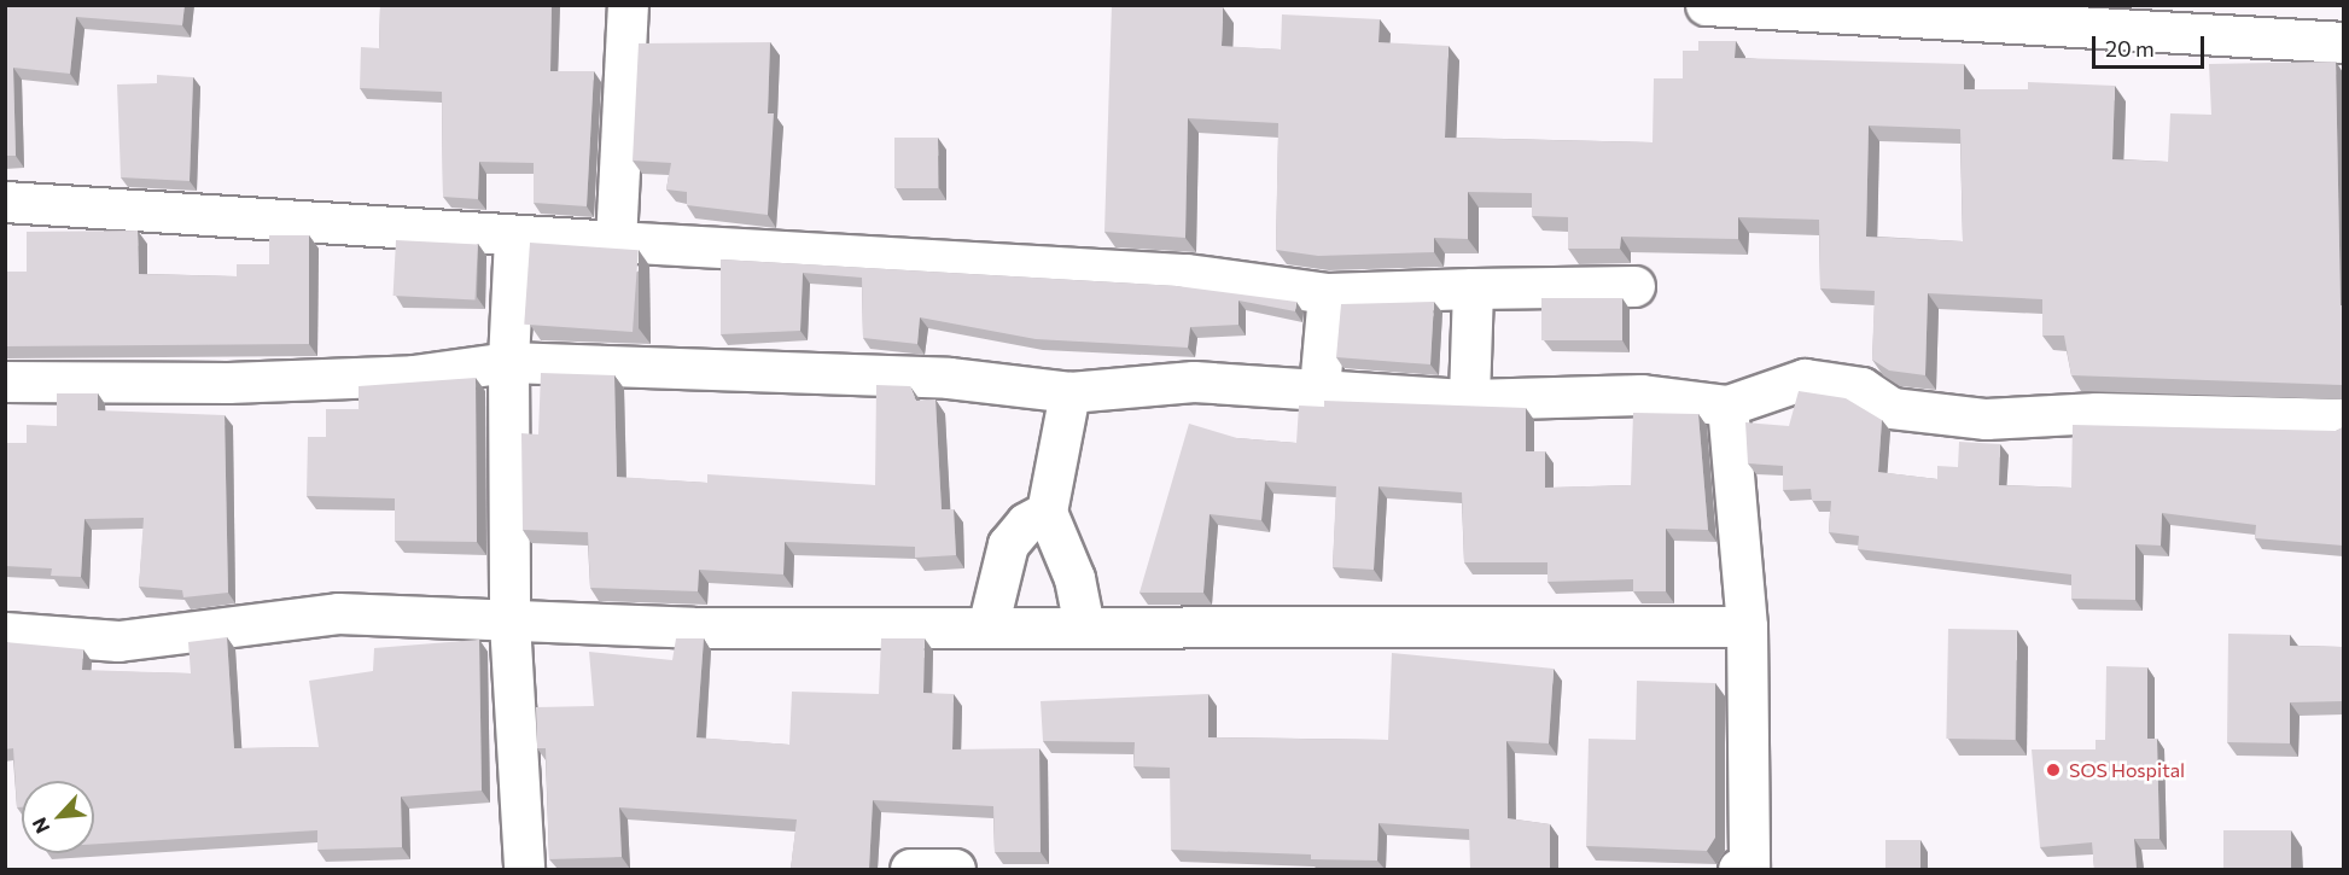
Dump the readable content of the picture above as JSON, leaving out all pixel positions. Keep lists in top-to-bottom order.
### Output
{
  "places": ["SOS Hospital"],
  "scale_bar": "20 m",
  "north": "bottom left"
}
